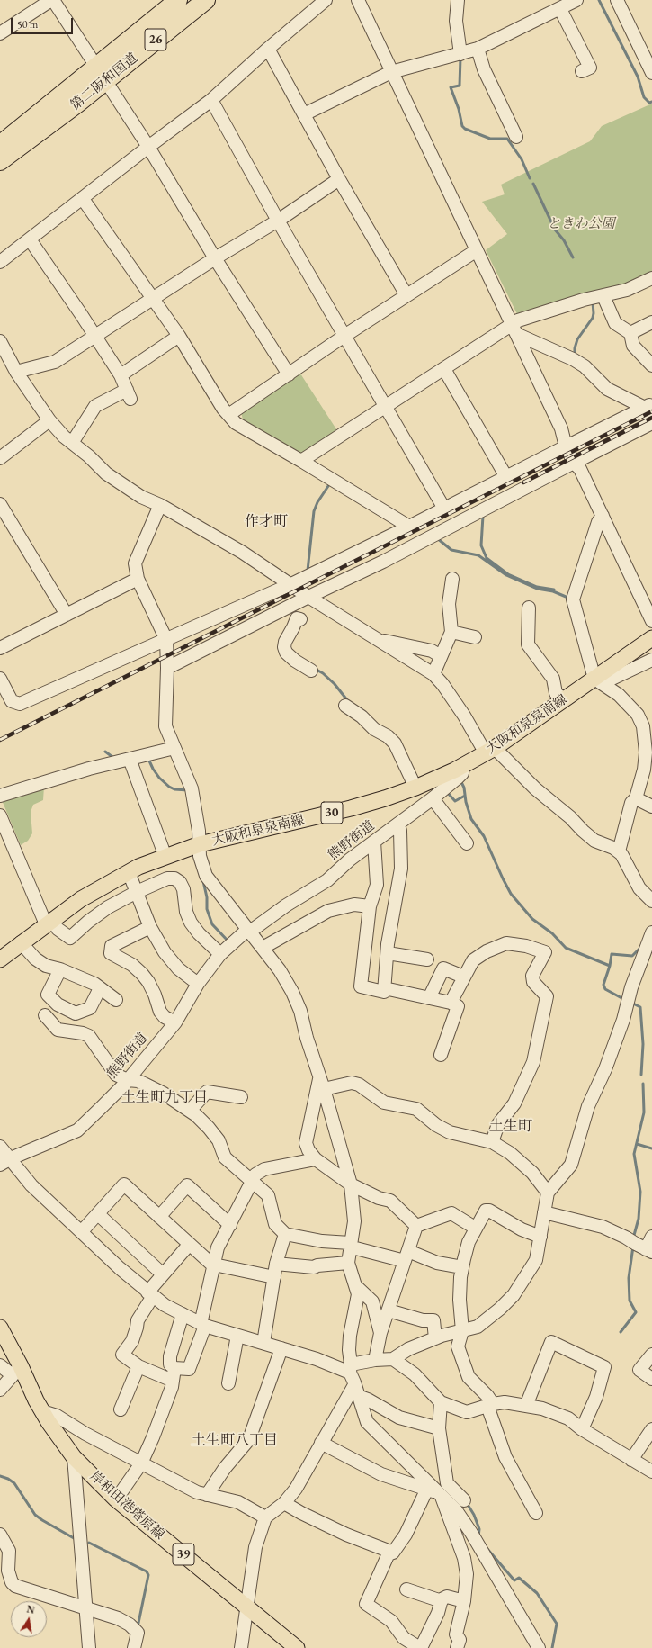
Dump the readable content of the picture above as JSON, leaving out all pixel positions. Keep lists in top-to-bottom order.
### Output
{
  "streets": {
    "highway": ["26", "第二阪和国道"],
    "main road": [
      "大阪和泉泉南線",
      "30",
      "岸和田港塔原線",
      "39"
    ],
    "street": ["熊野街道"]
  },
  "crossings": [
    ["26", "第二阪和国道"],
    ["大阪和泉泉南線", "熊野街道"]
  ],
  "districts": [
    "作才町",
    "土生町九丁目",
    "土生町",
    "土生町八丁目"
  ],
  "parks": ["ときわ公園"],
  "scale_bar": "50 m",
  "north": "top"
}
